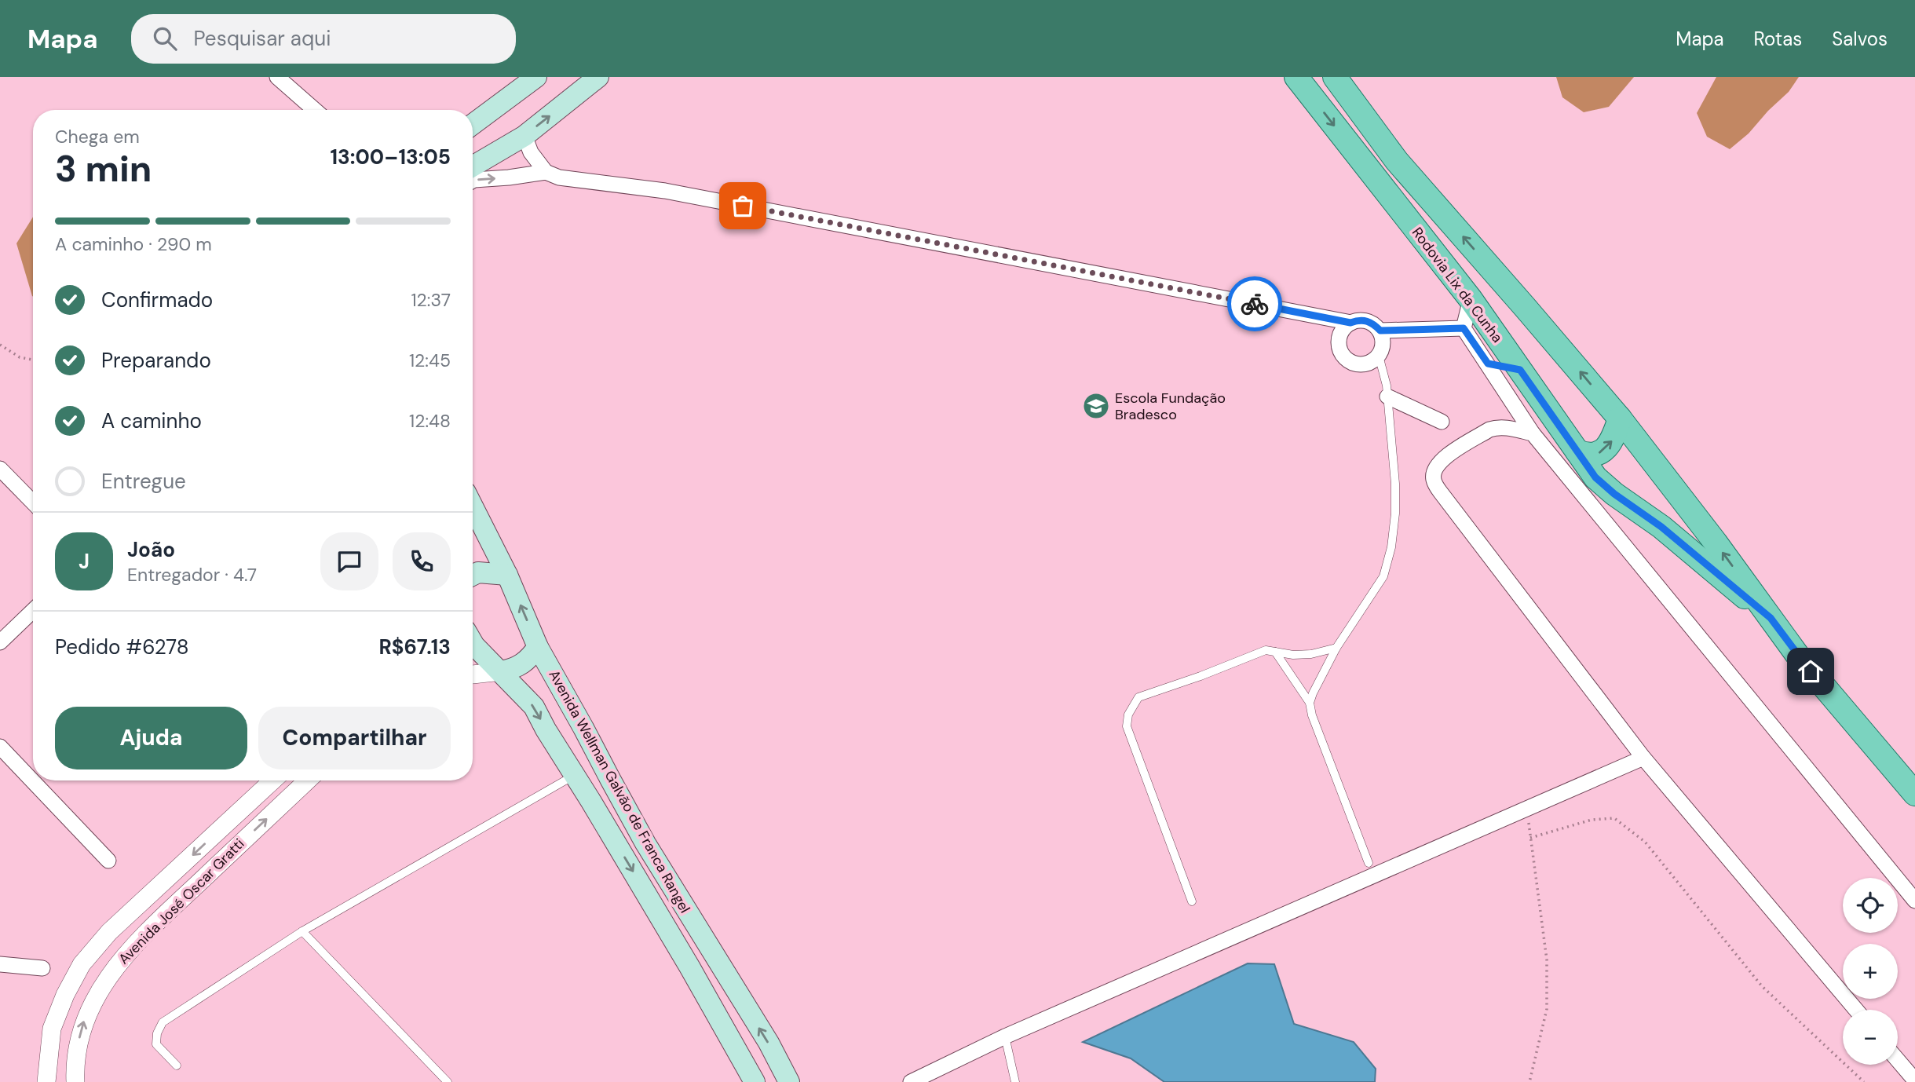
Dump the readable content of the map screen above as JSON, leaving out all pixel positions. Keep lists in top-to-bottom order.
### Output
{
  "streets": {
    "main road": ["Rodovia Lix da Cunha", "Avenida Wellman Galvão de Franca Rangel"],
    "street": ["Avenida José Oscar Gratti"]
  },
  "places": {
    "school or university": ["Escola Fundação Bradesco"]
  },
  "page": {
    "header": "Mapa",
    "search": "Pesquisar aqui",
    "nav": ["Mapa", "Rotas", "Salvos"],
    "heading": ["3 min", "Chega em", "13:00–13:05"],
    "panel": [
      "João",
      "Entregador · 4.7",
      "Pedido #6278",
      "R$67.13"
    ],
    "bar": "A caminho · 290 m",
    "list": [
      ["Confirmado", "12:37"],
      ["Preparando", "12:45"],
      ["A caminho", "12:48"],
      "Entregue"
    ],
    "round": "J",
    "buttons": ["Ajuda", "Compartilhar"],
    "map_buttons": ["+", "−"]
  }
}
